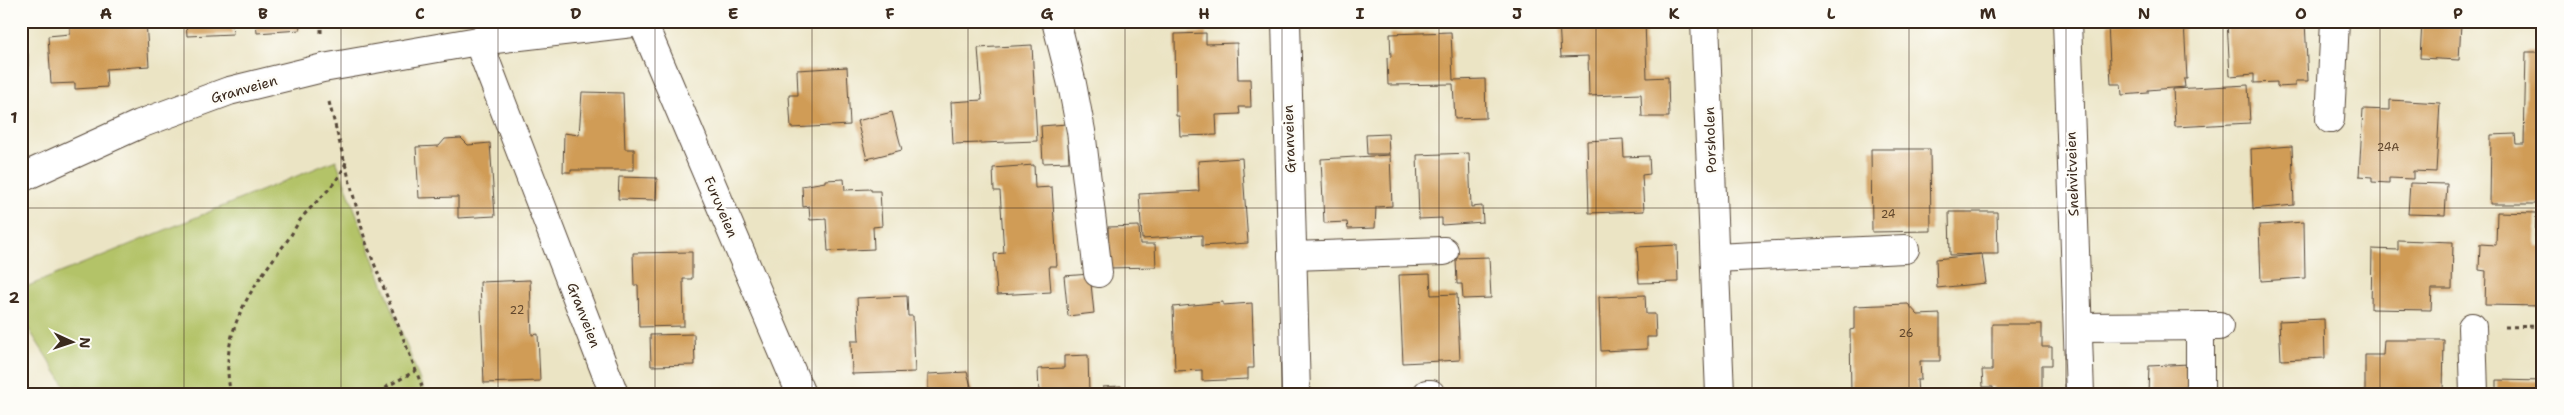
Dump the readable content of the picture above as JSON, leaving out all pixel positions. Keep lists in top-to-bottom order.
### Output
{
  "streets": {
    "street": [
      "Granveien",
      "Porsholen",
      "Snehvitveien",
      "Furuveien"
    ]
  },
  "crossings": [
    ["Granveien", "Furuveien"]
  ],
  "house_numbers": [
    "24A",
    "24",
    "22",
    "26"
  ],
  "north": "right",
  "grid": {
    "columns": [
      "A",
      "B",
      "C",
      "D",
      "E",
      "F",
      "G",
      "H",
      "I",
      "J",
      "K",
      "L",
      "M",
      "N",
      "O",
      "P"
    ],
    "rows": ["1", "2"]
  }
}
